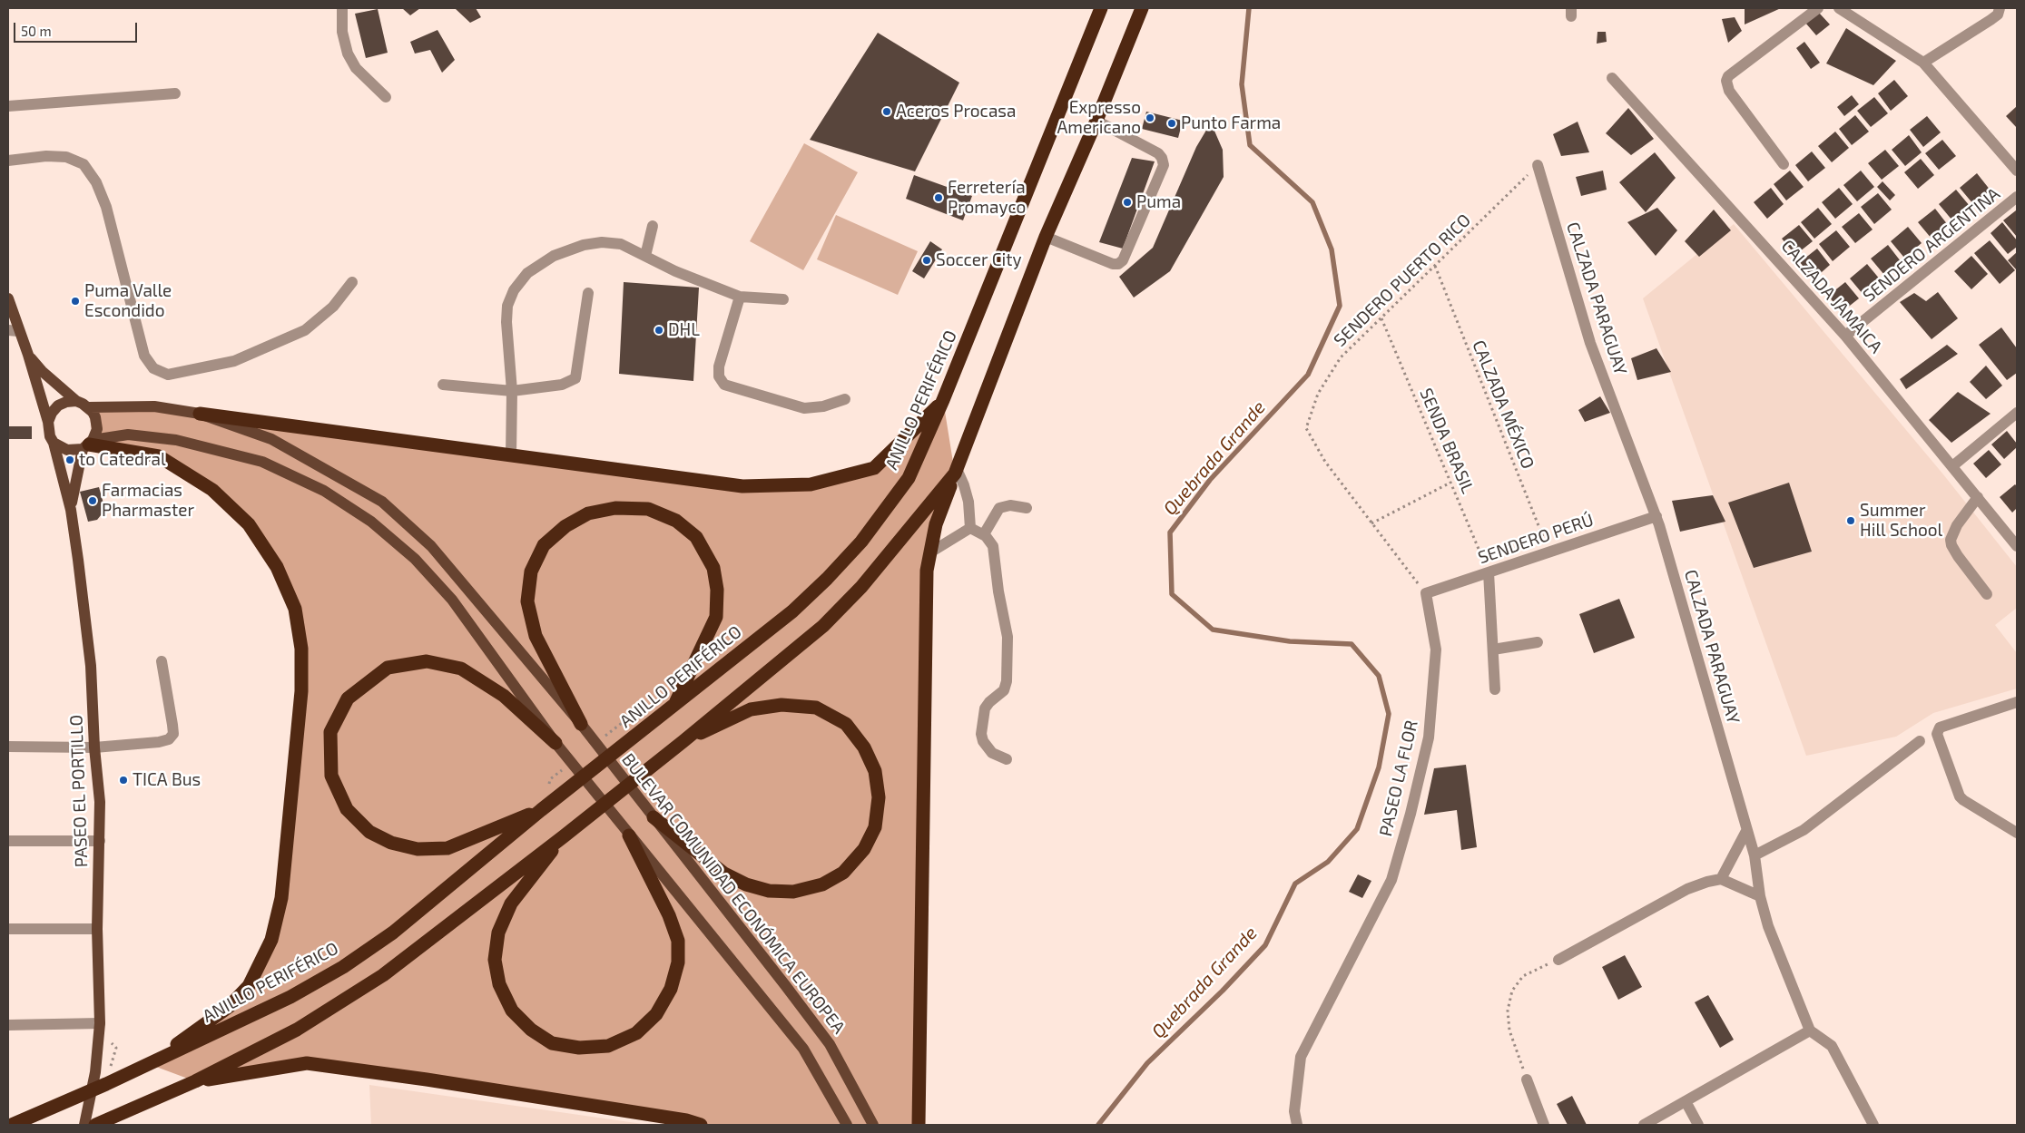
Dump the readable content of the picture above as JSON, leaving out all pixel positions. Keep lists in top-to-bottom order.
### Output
{
  "streets": {
    "highway": ["ANILLO PERIFÉRICO"],
    "main road": ["PASEO EL PORTILLO", "BULEVAR COMUNIDAD ECONÓMICA EUROPEA"],
    "street": [
      "SENDERO ARGENTINA",
      "CALZADA JAMAICA",
      "CALZADA PARAGUAY",
      "SENDERO PERÚ",
      "PASEO LA FLOR"
    ],
    "path": ["SENDERO PUERTO RICO", "CALZADA MÉXICO", "SENDA BRASIL"]
  },
  "crossings": [
    ["SENDERO ARGENTINA", "CALZADA JAMAICA"],
    ["SENDERO PUERTO RICO", "CALZADA PARAGUAY"],
    ["SENDERO PUERTO RICO", "CALZADA MÉXICO"],
    ["SENDERO PUERTO RICO", "SENDA BRASIL"],
    ["CALZADA PARAGUAY", "SENDERO PERÚ"],
    ["CALZADA MÉXICO", "SENDERO PERÚ"],
    ["SENDA BRASIL", "SENDERO PERÚ"],
    ["SENDERO PERÚ", "PASEO LA FLOR"],
    ["PASEO EL PORTILLO", "BULEVAR COMUNIDAD ECONÓMICA EUROPEA"]
  ],
  "water": ["Quebrada Grande"],
  "places": [
    "Aceros Procasa",
    "Expresso Americano",
    "Punto Farma",
    "Ferretería Promayco",
    "Puma",
    "Soccer City",
    "Puma Valle Escondido",
    "DHL",
    "to Catedral",
    "Farmacias Pharmaster",
    "Summer Hill School",
    "TICA Bus"
  ],
  "scale_bar": "50 m"
}
